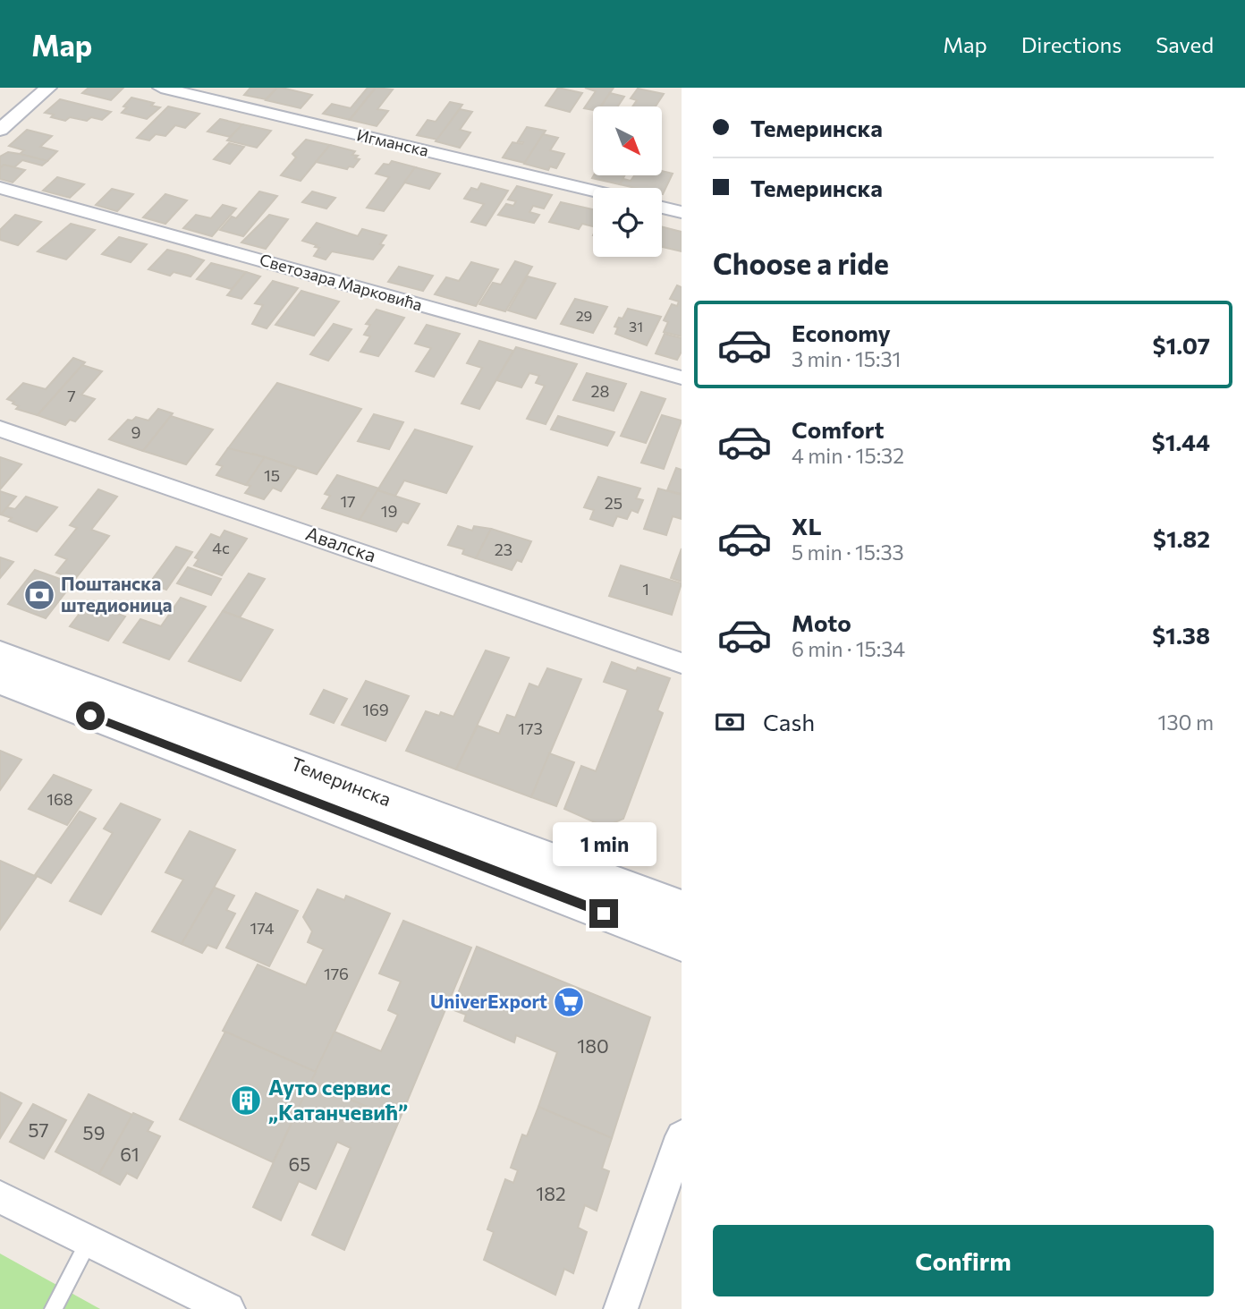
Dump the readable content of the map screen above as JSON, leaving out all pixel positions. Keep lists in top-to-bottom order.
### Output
{
  "streets": {
    "main road": ["Темеринска"],
    "street": ["Игманска", "Светозара Марковића", "Авалска"]
  },
  "places": {
    "bank": ["Поштанска штедионица"],
    "supermarket": ["UniverExport"],
    "building": ["Ауто сервис „Катанчевић”"]
  },
  "house_numbers": [
    "29",
    "31",
    "28",
    "7",
    "9",
    "15",
    "17",
    "25",
    "19",
    "4c",
    "23",
    "1",
    "169",
    "173",
    "168",
    "174",
    "176",
    "180",
    "57",
    "59",
    "61",
    "65",
    "182"
  ],
  "north": "bottom right",
  "page": {
    "header": "Map",
    "nav": ["Map", "Directions", "Saved"],
    "banner": ["Темеринска", "Темеринска"],
    "heading": "Choose a ride",
    "list": [
      {
        "name": "Economy",
        "note": "3 min · 15:31",
        "value": "$1.07"
      },
      {
        "name": "Comfort",
        "note": "4 min · 15:32",
        "value": "$1.44"
      },
      {
        "name": "XL",
        "note": "5 min · 15:33",
        "value": "$1.82"
      },
      {
        "name": "Moto",
        "note": "6 min · 15:34",
        "value": "$1.38"
      }
    ],
    "pay": ["Cash", "130 m"],
    "bubble": "1 min",
    "buttons": "Confirm"
  }
}
